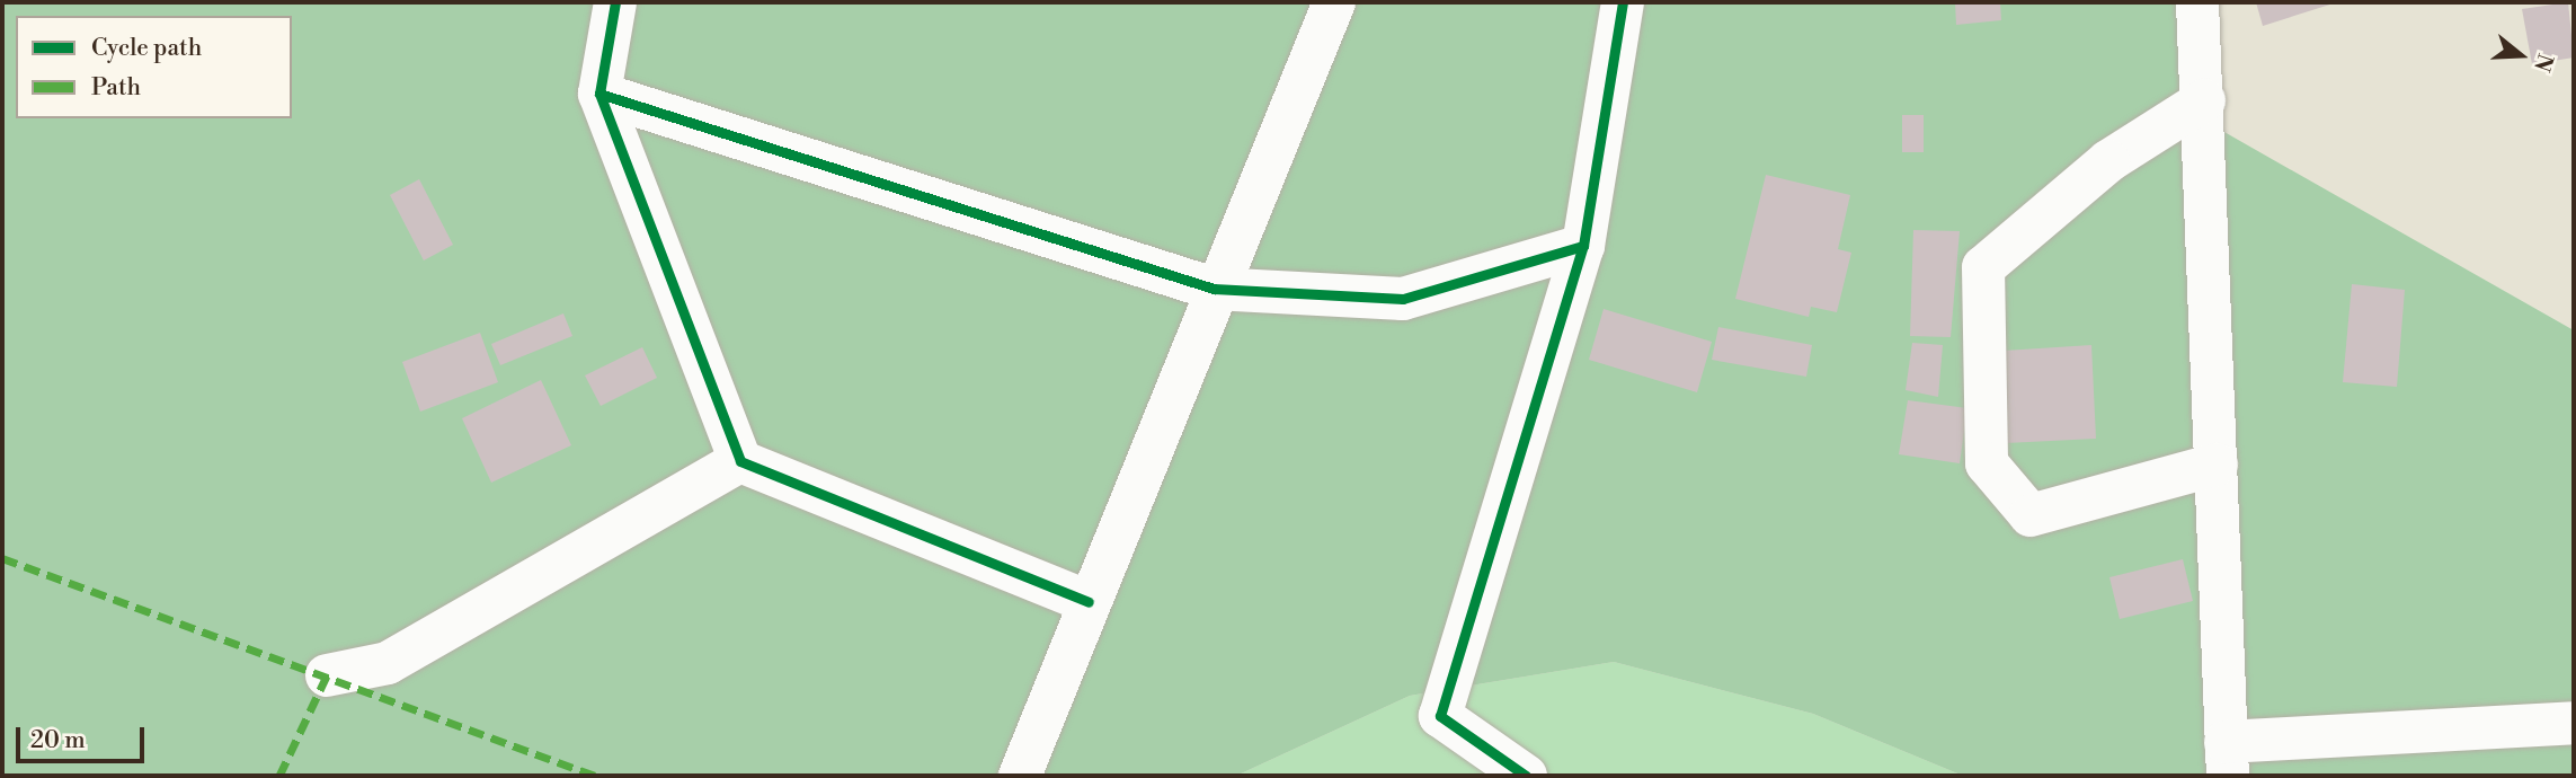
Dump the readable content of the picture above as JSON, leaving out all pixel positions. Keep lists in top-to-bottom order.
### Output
{
  "legend": ["Cycle path", "Path"],
  "scale_bar": "20 m",
  "north": "right"
}
